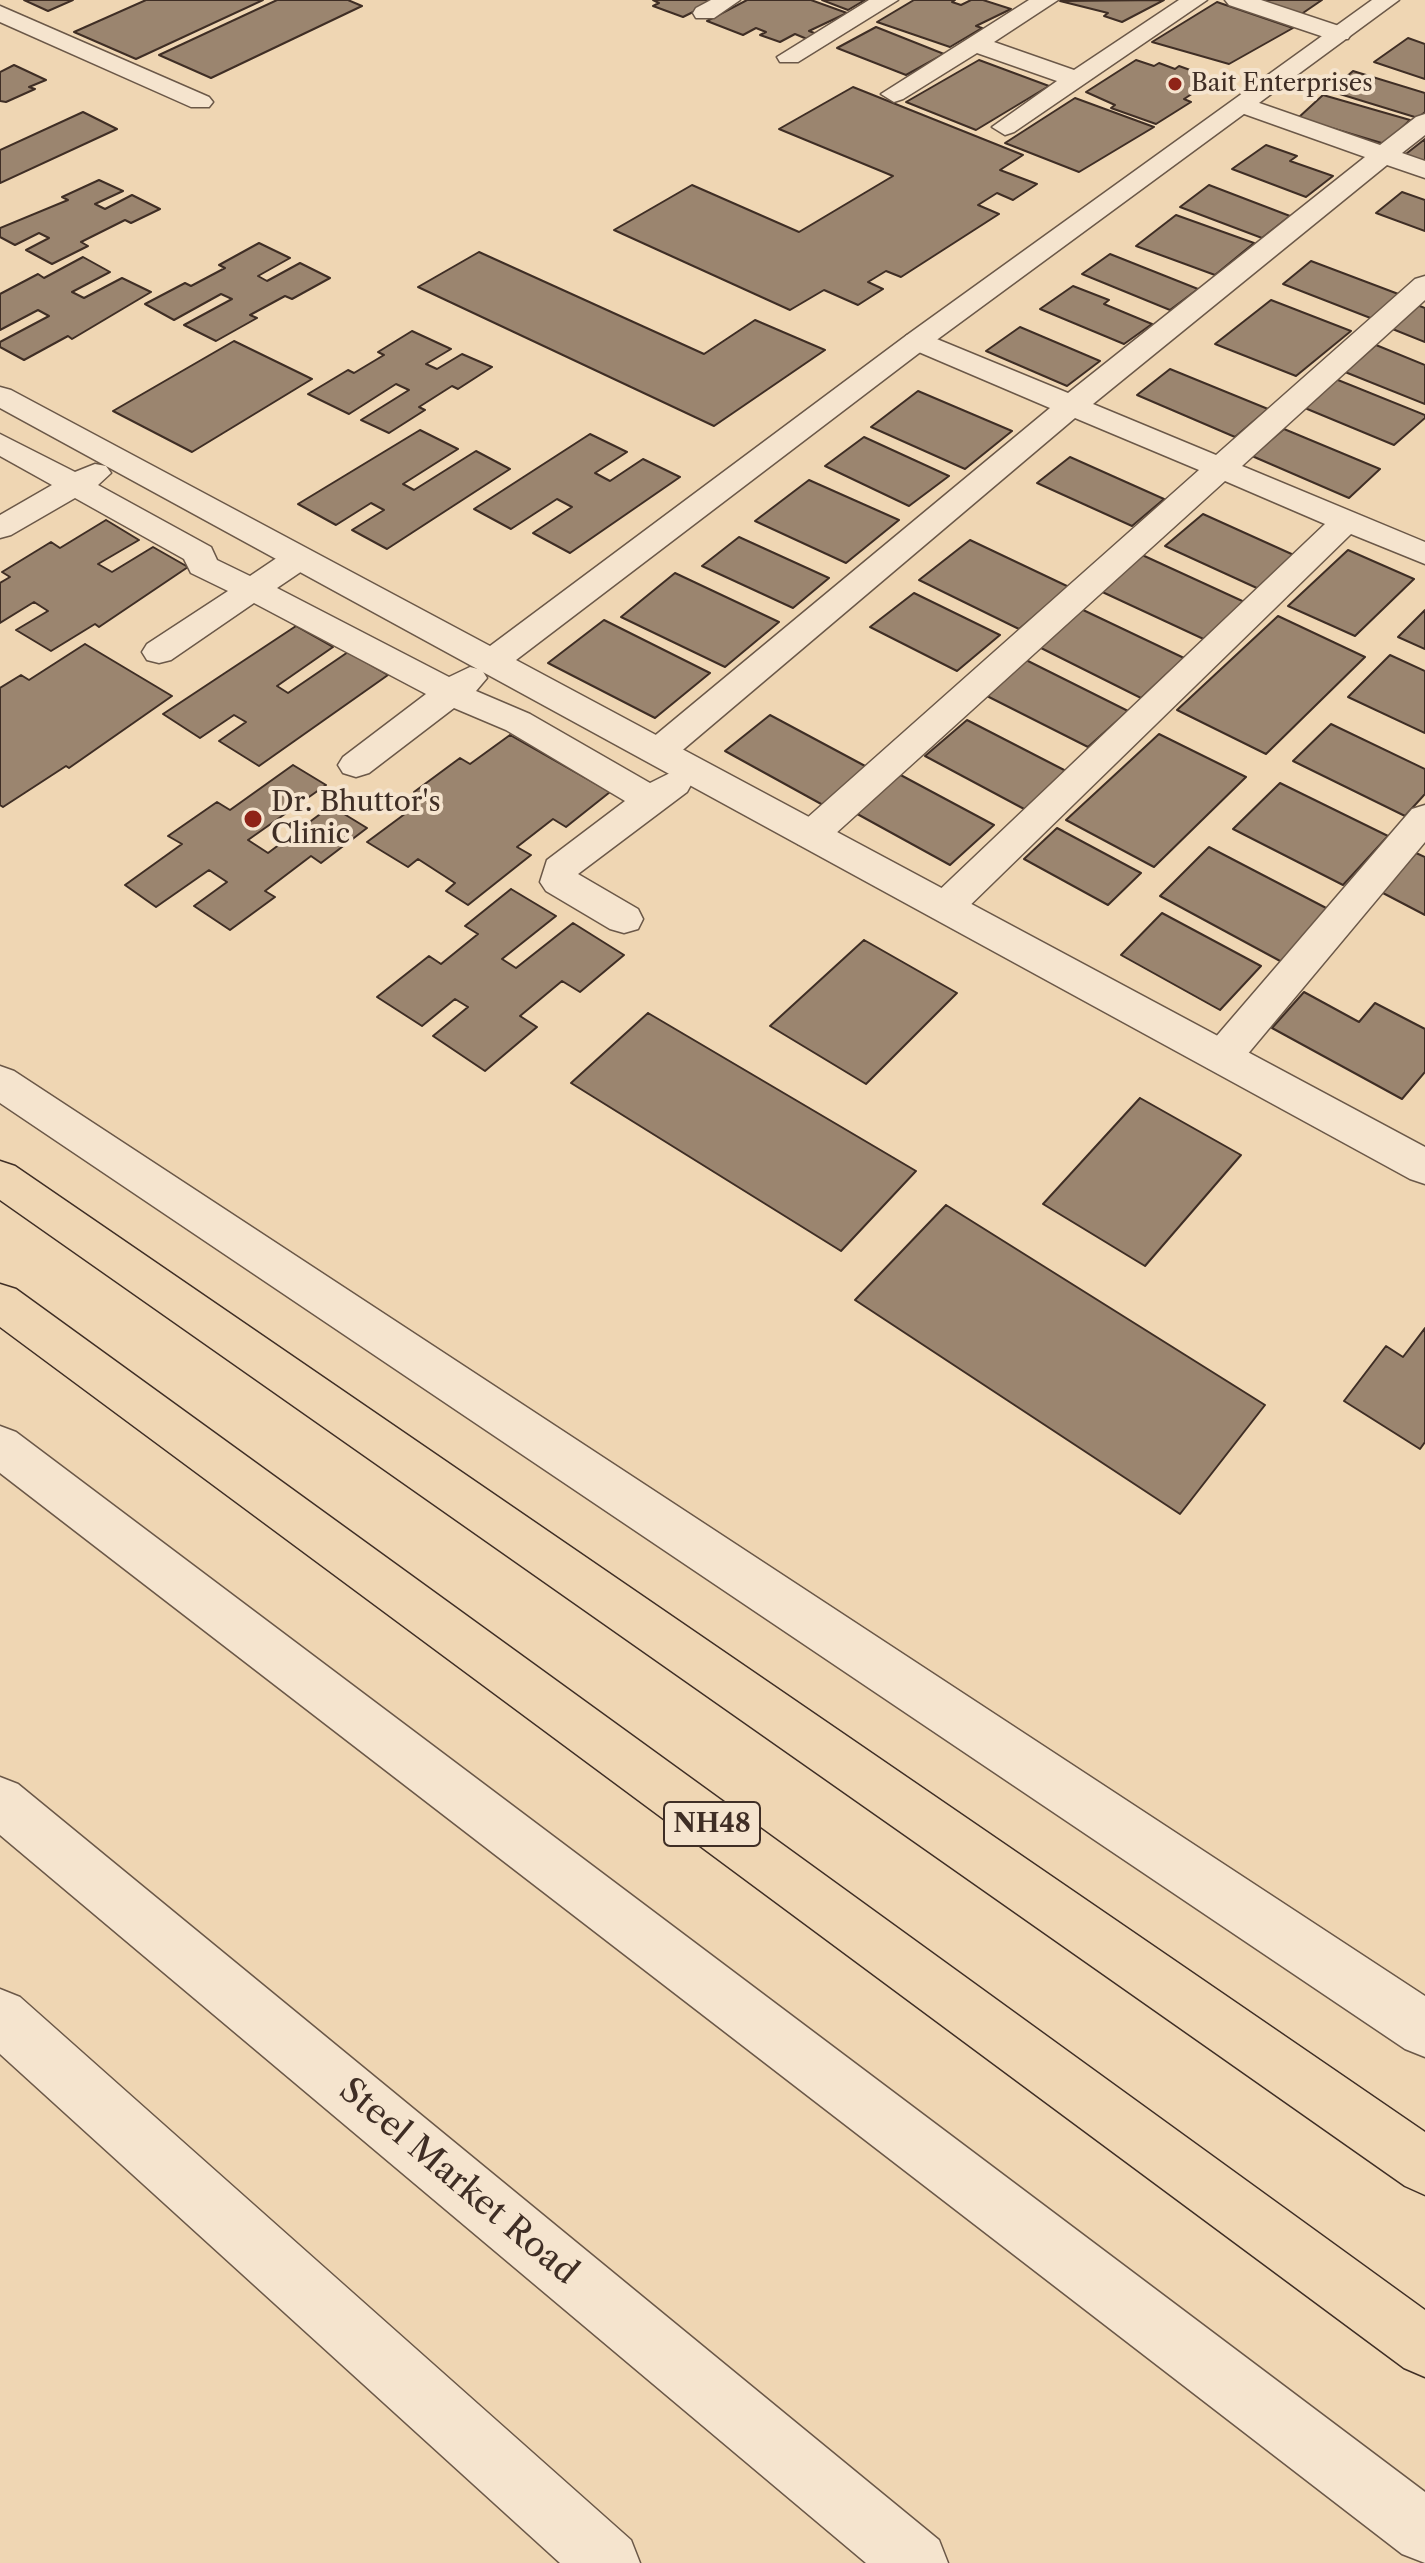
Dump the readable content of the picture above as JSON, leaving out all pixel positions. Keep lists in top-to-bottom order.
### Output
{
  "streets": {
    "highway": ["NH48"],
    "street": ["Steel Market Road"]
  },
  "places": ["Bait Enterprises", "Dr. Bhuttor's Clinic"]
}
